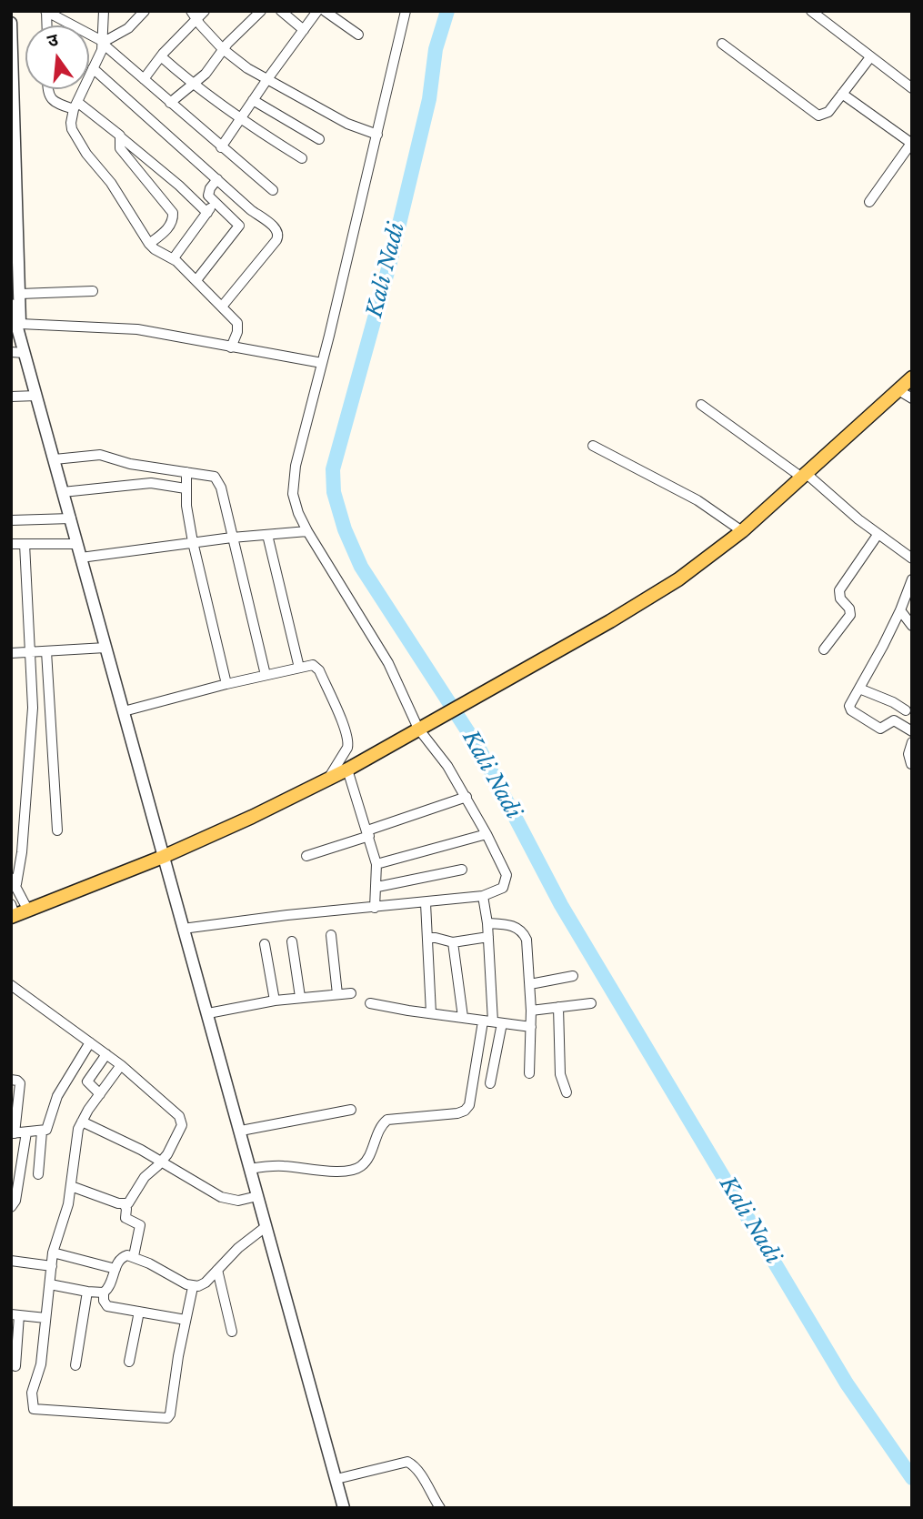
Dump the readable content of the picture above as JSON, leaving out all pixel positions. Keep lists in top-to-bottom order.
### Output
{
  "water": ["Kali Nadi"],
  "north": "top"
}
